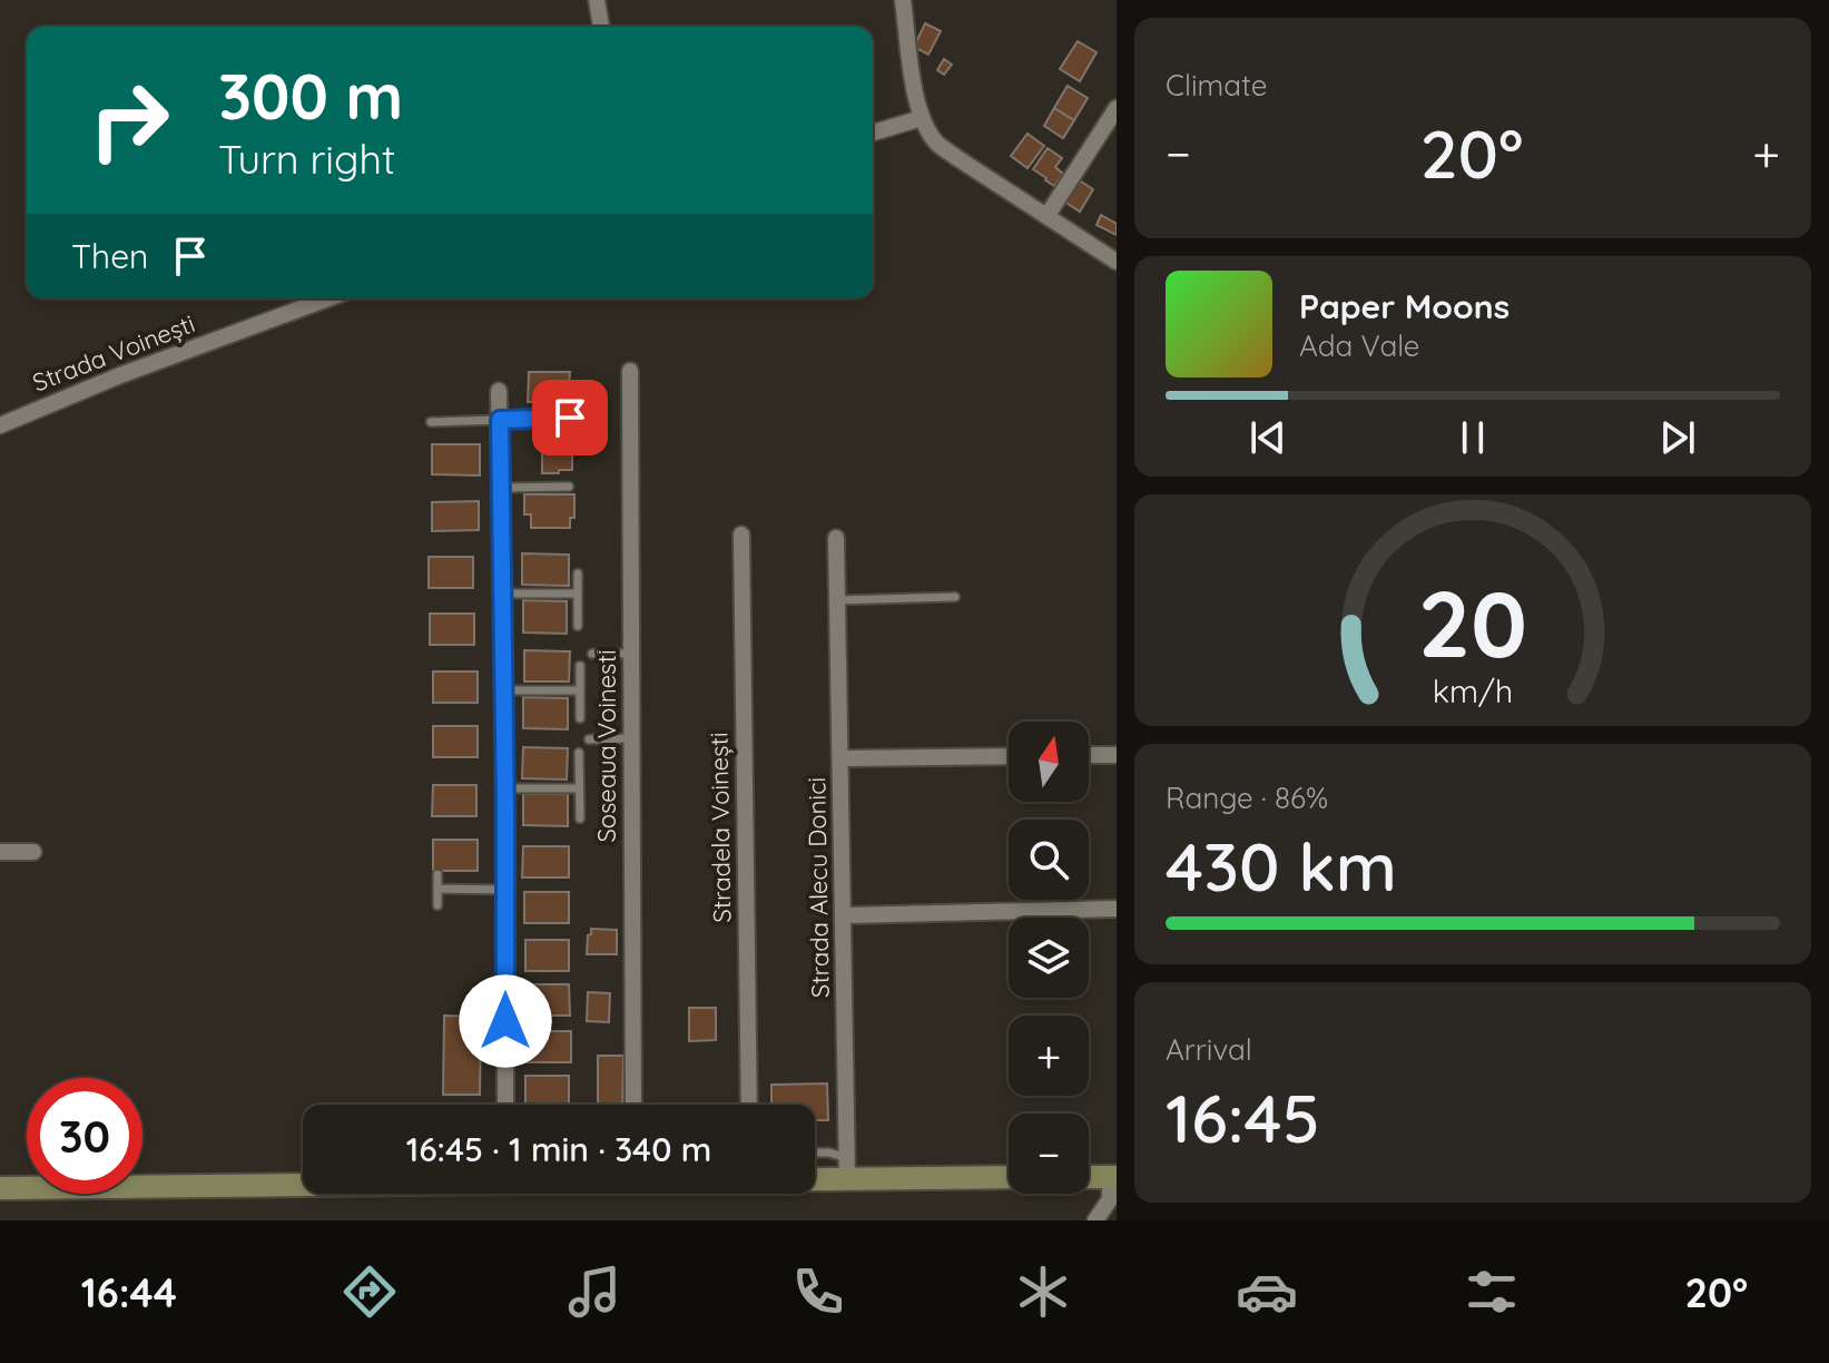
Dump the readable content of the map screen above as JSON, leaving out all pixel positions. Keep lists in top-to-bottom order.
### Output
{
  "streets": {
    "street": [
      "Strada Voinești",
      "Soseaua Voinesti",
      "Stradela Voinești",
      "Strada Alecu Donici"
    ]
  },
  "north": "top",
  "page": {
    "tile": [
      "Climate",
      ["Range · 86%", "430 km"],
      ["Arrival", "16:45"]
    ],
    "turn": ["300 m", "Turn right"],
    "heat": ["−", "20°", "+"],
    "then": "Then",
    "song": ["Paper Moons", "Ada Vale"],
    "map_buttons": ["+", "−"],
    "limit": "30",
    "trip": "16:45 · 1 min · 340 m",
    "tabs": ["16:44", "20°"],
    "gauge": ["20", "km/h"]
  }
}
